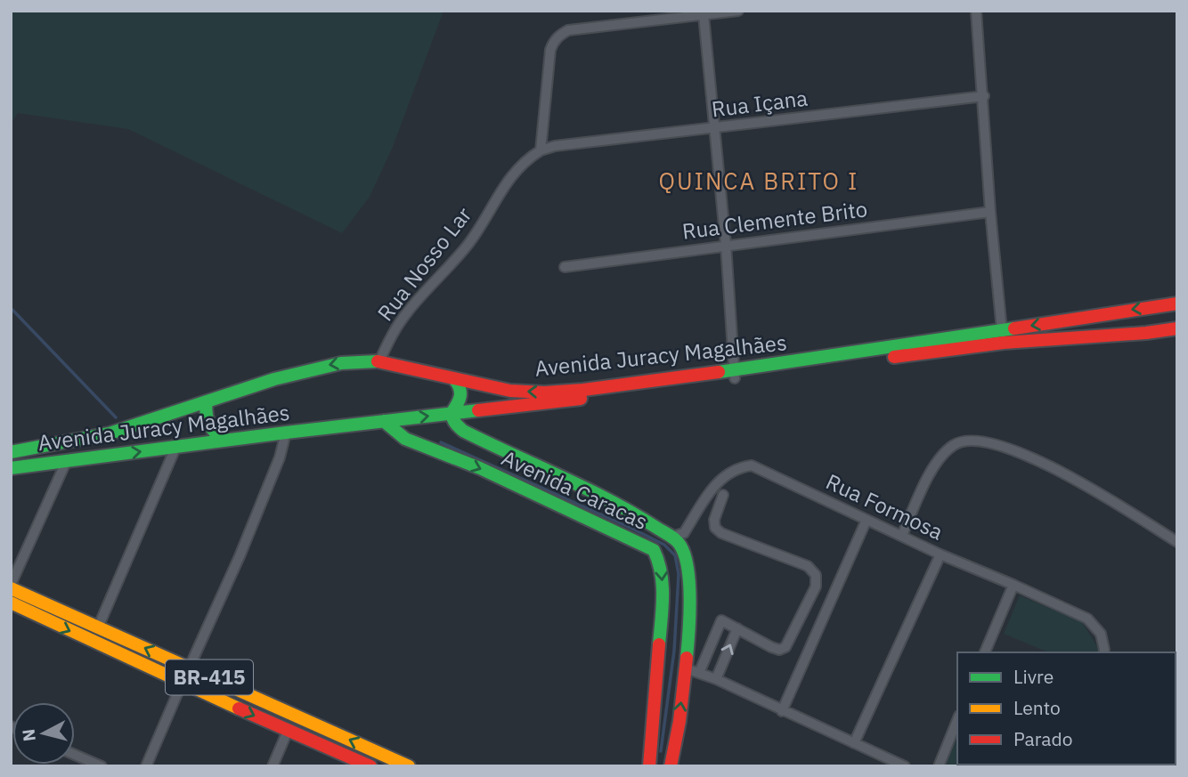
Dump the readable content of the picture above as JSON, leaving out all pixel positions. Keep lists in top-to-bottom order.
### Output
{
  "streets": {
    "main road": ["Avenida Juracy Magalhães", "Avenida Caracas", "BR-415"],
    "street": [
      "Rua Içana",
      "Rua Clemente Brito",
      "Rua Nosso Lar",
      "Rua Formosa"
    ]
  },
  "crossings": [
    ["Rua Içana", "Rua Nosso Lar"],
    ["Rua Nosso Lar", "Avenida Juracy Magalhães"],
    ["Avenida Juracy Magalhães", "Avenida Caracas"],
    ["Avenida Caracas", "Rua Formosa"]
  ],
  "districts": ["QUINCA BRITO I"],
  "legend": ["Livre", "Lento", "Parado"],
  "north": "left"
}
